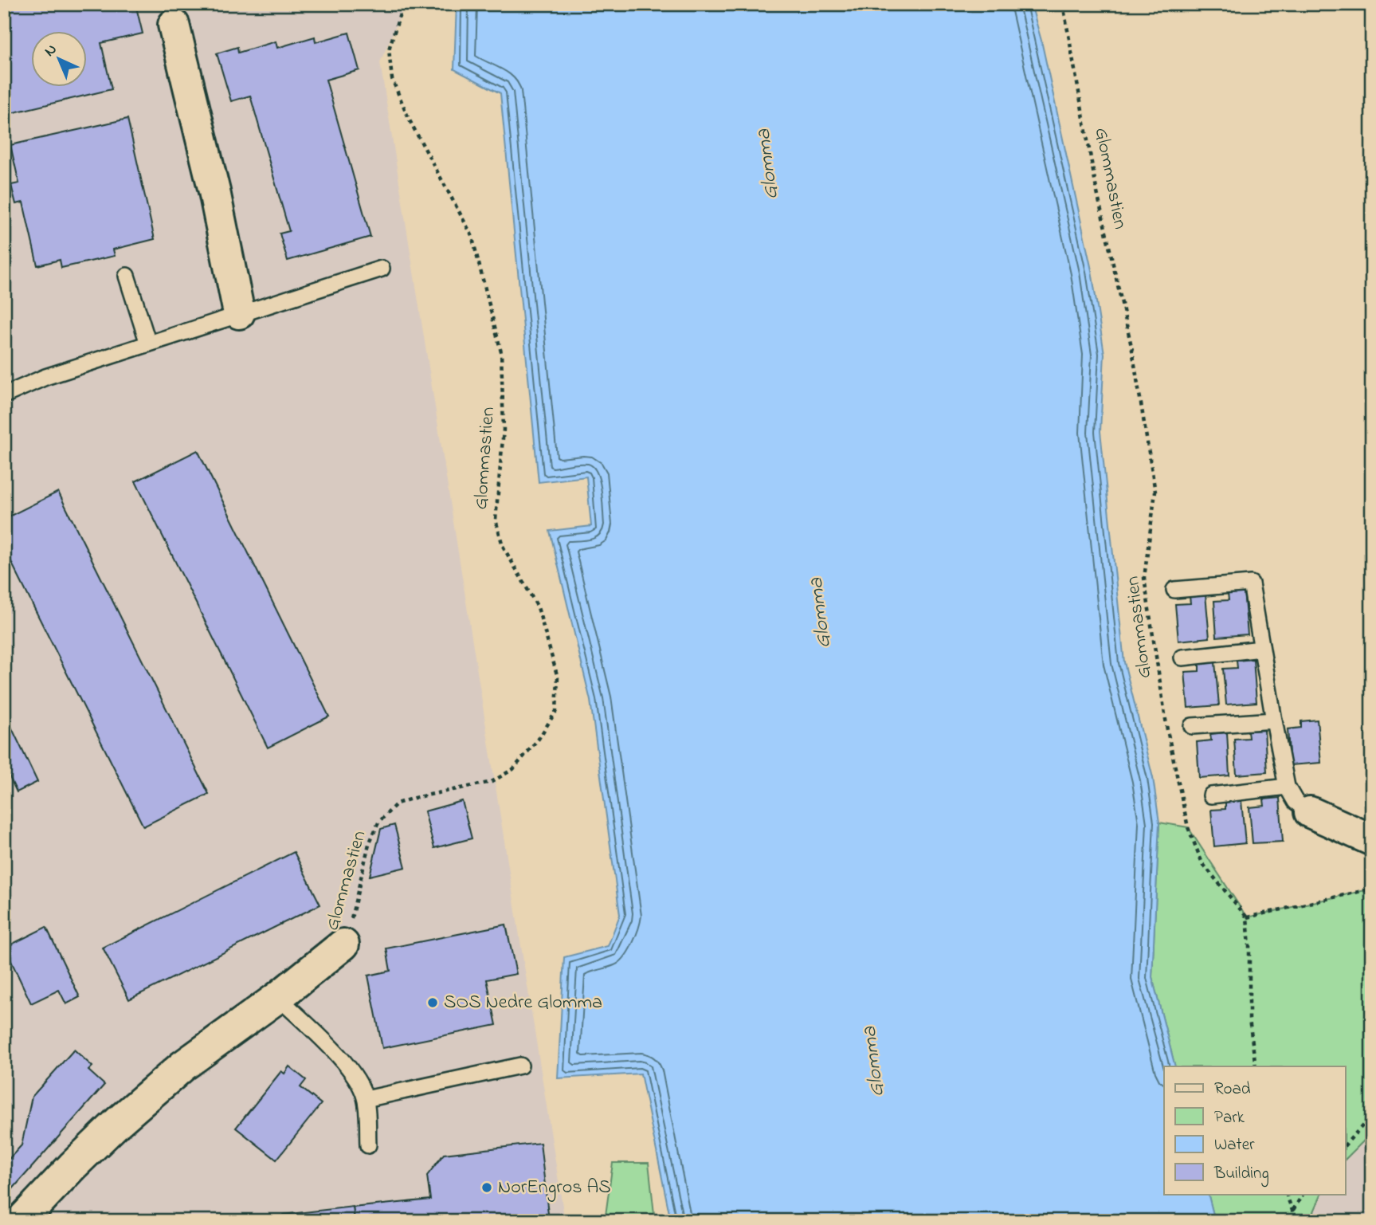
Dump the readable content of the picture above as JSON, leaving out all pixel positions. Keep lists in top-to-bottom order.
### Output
{
  "streets": {
    "path": ["Glommastien"]
  },
  "water": ["Glomma"],
  "places": ["SOS Nedre Glomma", "NorEngros AS"],
  "legend": [
    "Road",
    "Park",
    "Water",
    "Building"
  ],
  "north": "top left"
}
